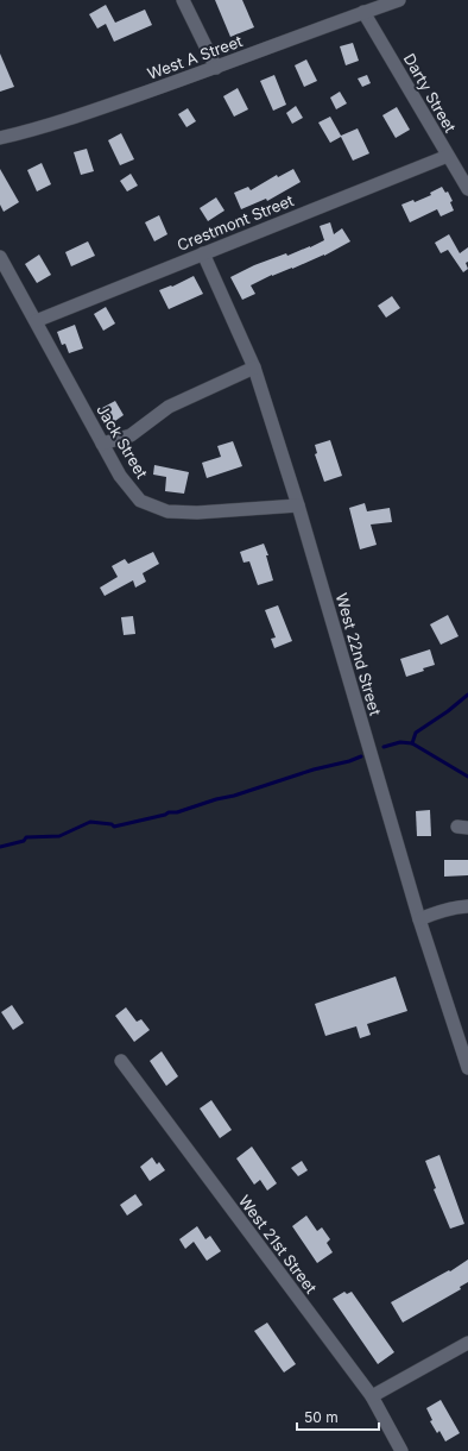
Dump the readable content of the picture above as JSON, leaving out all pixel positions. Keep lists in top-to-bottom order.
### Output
{
  "streets": {
    "street": [
      "West A Street",
      "Darty Street",
      "Crestmont Street",
      "Jack Street",
      "West 22nd Street",
      "West 21st Street"
    ]
  },
  "crossings": [
    ["West A Street", "Darty Street"],
    ["Darty Street", "Crestmont Street"],
    ["Crestmont Street", "Jack Street"],
    ["Crestmont Street", "West 22nd Street"],
    ["Jack Street", "West 22nd Street"]
  ],
  "scale_bar": "50 m"
}
